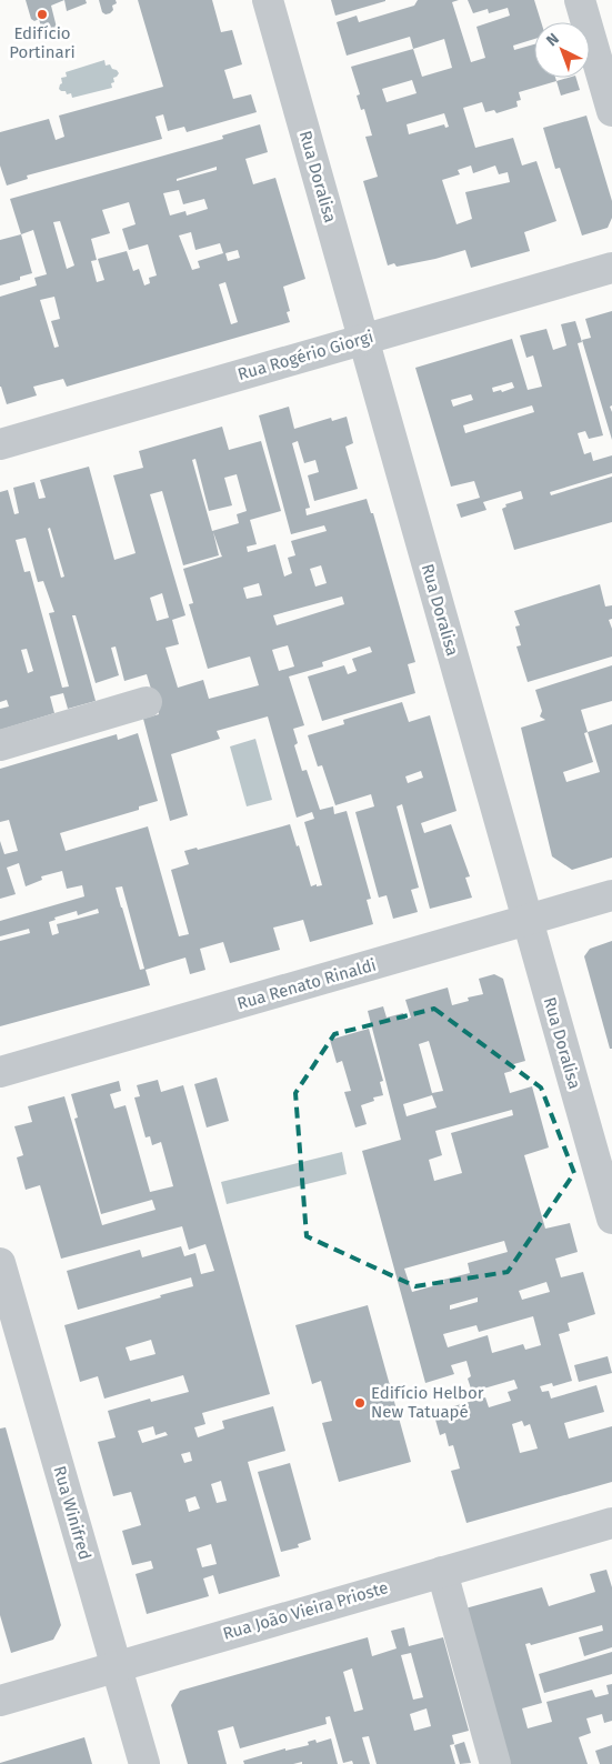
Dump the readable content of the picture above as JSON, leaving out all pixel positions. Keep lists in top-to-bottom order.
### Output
{
  "streets": {
    "street": [
      "Rua Doralisa",
      "Rua Rogério Giorgi",
      "Rua Renato Rinaldi",
      "Rua Winifred",
      "Rua João Vieira Prioste"
    ]
  },
  "crossings": [
    ["Rua Doralisa", "Rua Rogério Giorgi"],
    ["Rua Doralisa", "Rua Renato Rinaldi"],
    ["Rua Winifred", "Rua João Vieira Prioste"]
  ],
  "places": ["Edifício Portinari", "Edifício Helbor New Tatuapé"],
  "north": "top left"
}
